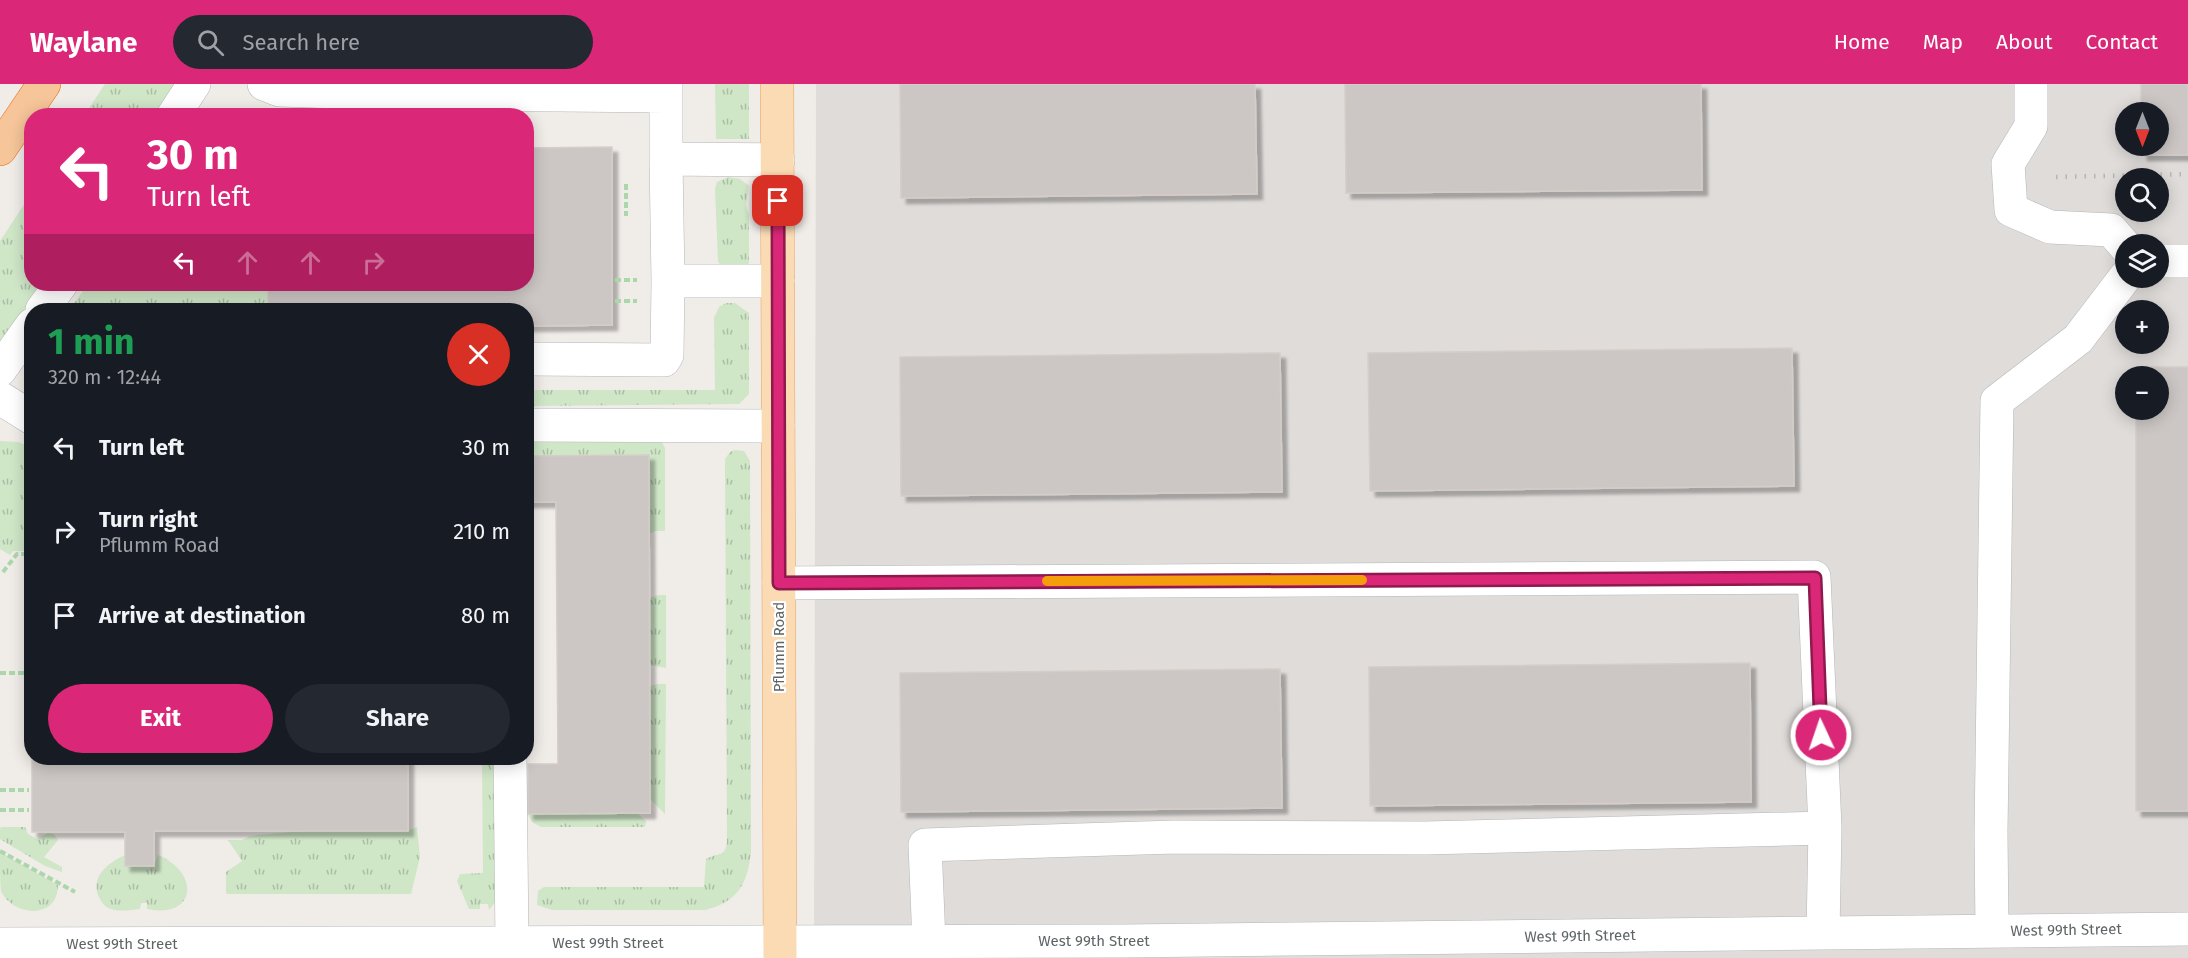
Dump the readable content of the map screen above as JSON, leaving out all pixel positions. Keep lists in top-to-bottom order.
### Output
{
  "streets": {
    "main road": ["Pflumm Road"],
    "street": ["West 99th Street"]
  },
  "crossings": [
    ["Pflumm Road", "West 99th Street"]
  ],
  "north": "bottom",
  "page": {
    "header": "Waylane",
    "search": "Search here",
    "nav": [
      "Home",
      "Map",
      "About",
      "Contact"
    ],
    "map_buttons": ["+", "−"],
    "turn": ["30 m", "Turn left"],
    "heading": ["1 min", "320 m · 12:44"],
    "list": [
      {
        "name": "Turn left",
        "value": "30 m"
      },
      {
        "name": "Turn right",
        "note": "Pflumm Road",
        "value": "210 m"
      },
      {
        "name": "Arrive at destination",
        "value": "80 m"
      }
    ],
    "buttons": ["Exit", "Share"]
  }
}
